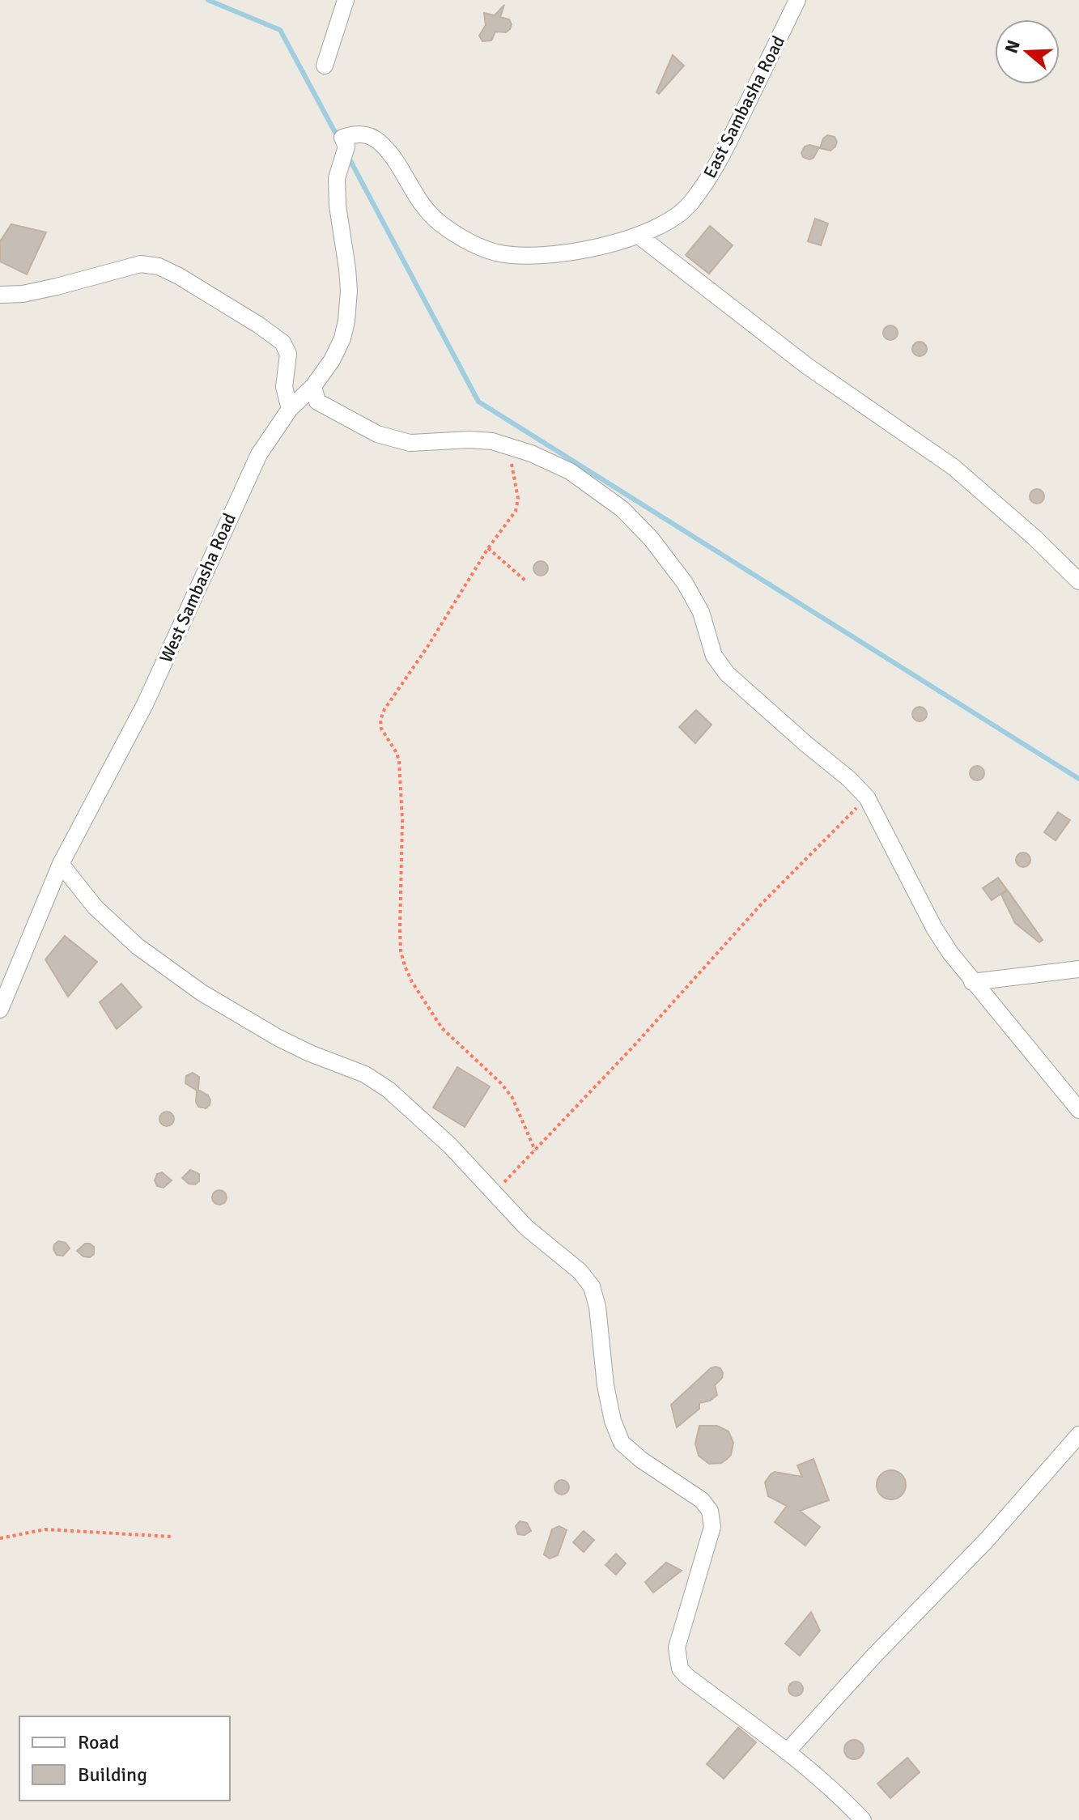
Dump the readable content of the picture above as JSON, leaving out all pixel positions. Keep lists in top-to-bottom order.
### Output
{
  "streets": {
    "street": ["East Sambasha Road", "West Sambasha Road"]
  },
  "crossings": [
    ["East Sambasha Road", "West Sambasha Road"]
  ],
  "legend": ["Road", "Building"],
  "north": "left"
}
